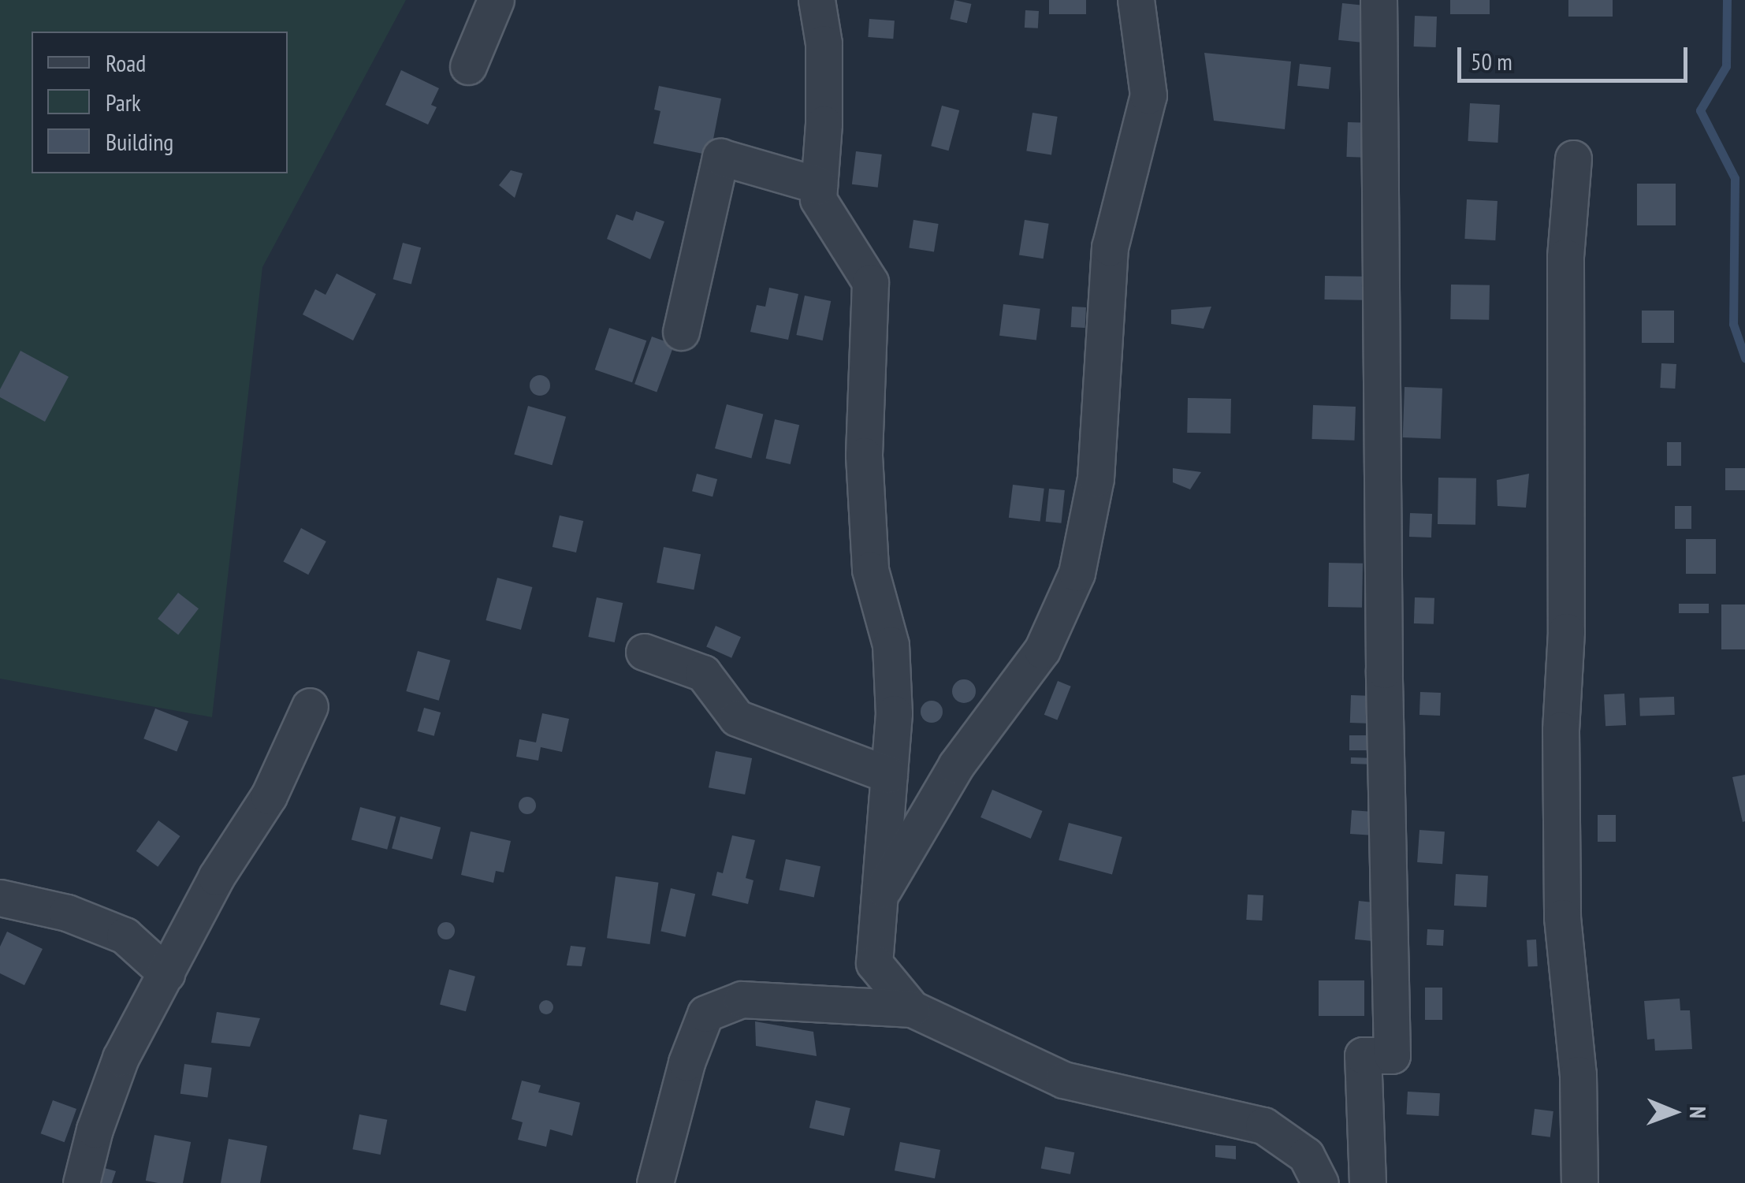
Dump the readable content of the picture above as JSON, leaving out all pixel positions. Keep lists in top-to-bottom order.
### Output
{
  "legend": ["Road", "Park", "Building"],
  "scale_bar": "50 m",
  "north": "right"
}
